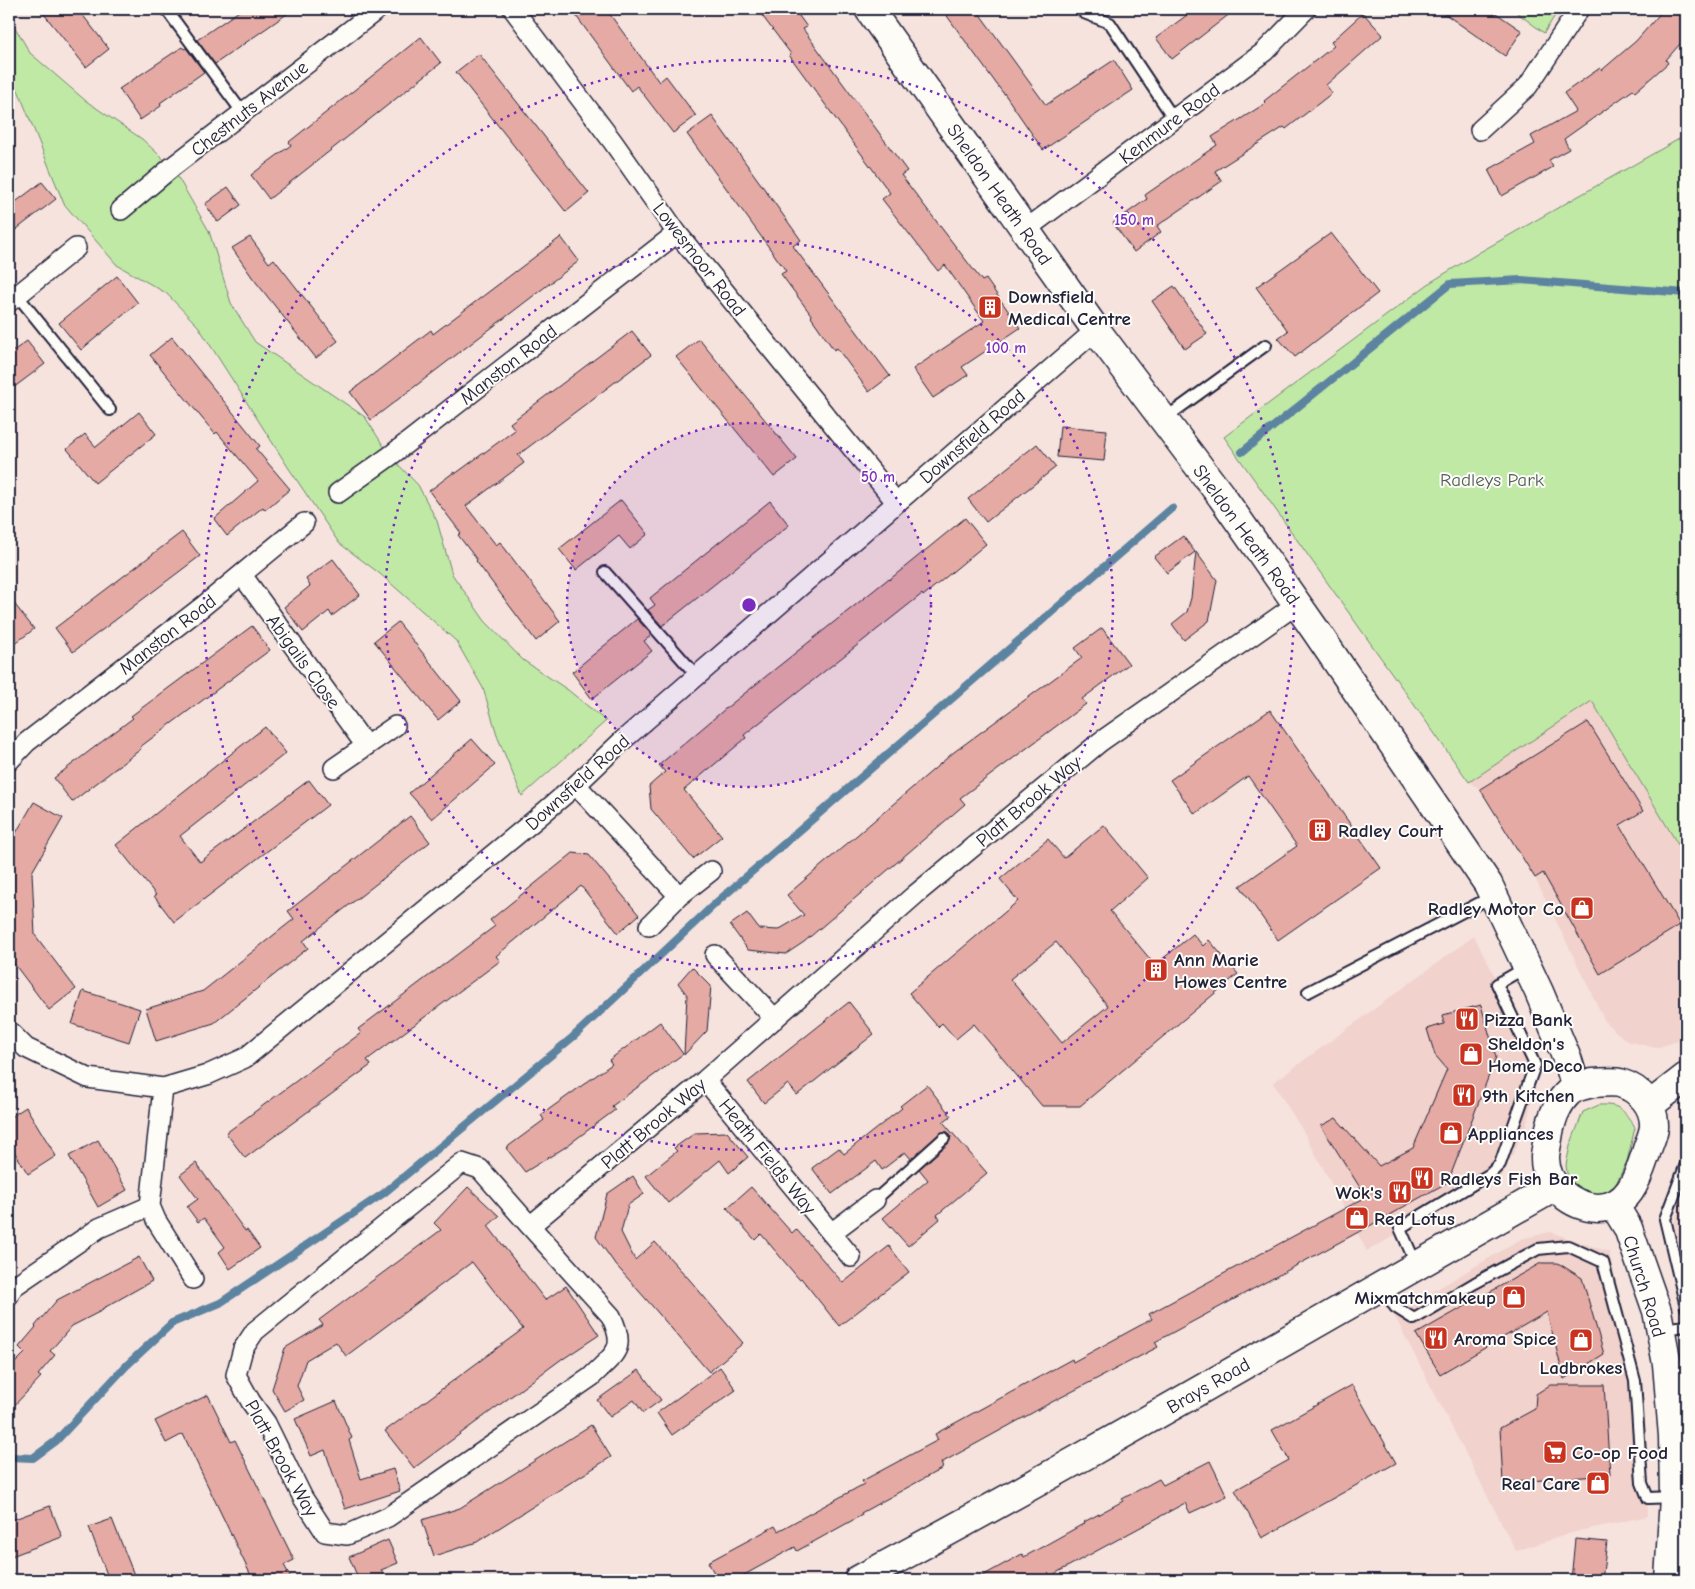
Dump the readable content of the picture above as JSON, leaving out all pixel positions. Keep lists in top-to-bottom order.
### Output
{
  "streets": {
    "street": [
      "Chestnuts Avenue",
      "Kenmure Road",
      "Sheldon Heath Road",
      "Lowesmoor Road",
      "Manston Road",
      "Downsfield Road",
      "Abigails Close",
      "Platt Brook Way",
      "Heath Fields Way",
      "Church Road",
      "Brays Road"
    ]
  },
  "crossings": [
    ["Kenmure Road", "Sheldon Heath Road"],
    ["Sheldon Heath Road", "Downsfield Road"],
    ["Sheldon Heath Road", "Platt Brook Way"],
    ["Sheldon Heath Road", "Church Road"],
    ["Sheldon Heath Road", "Brays Road"],
    ["Lowesmoor Road", "Manston Road"],
    ["Lowesmoor Road", "Downsfield Road"],
    ["Manston Road", "Abigails Close"],
    ["Platt Brook Way", "Heath Fields Way"],
    ["Church Road", "Brays Road"]
  ],
  "parks": ["Radleys Park"],
  "places": {
    "building": ["Downsfield Medical Centre", "Radley Court", "Ann Marie Howes Centre"],
    "shop": [
      "Radley Motor Co",
      "Sheldon's Home Deco",
      "Appliances",
      "Red Lotus",
      "Mixmatchmakeup",
      "Ladbrokes",
      "Real Care"
    ],
    "restaurant": [
      "Pizza Bank",
      "9th Kitchen",
      "Radleys Fish Bar",
      "Wok's",
      "Aroma Spice"
    ],
    "supermarket": ["Co-op Food"]
  },
  "rings": ["150 m", "100 m", "50 m"]
}
